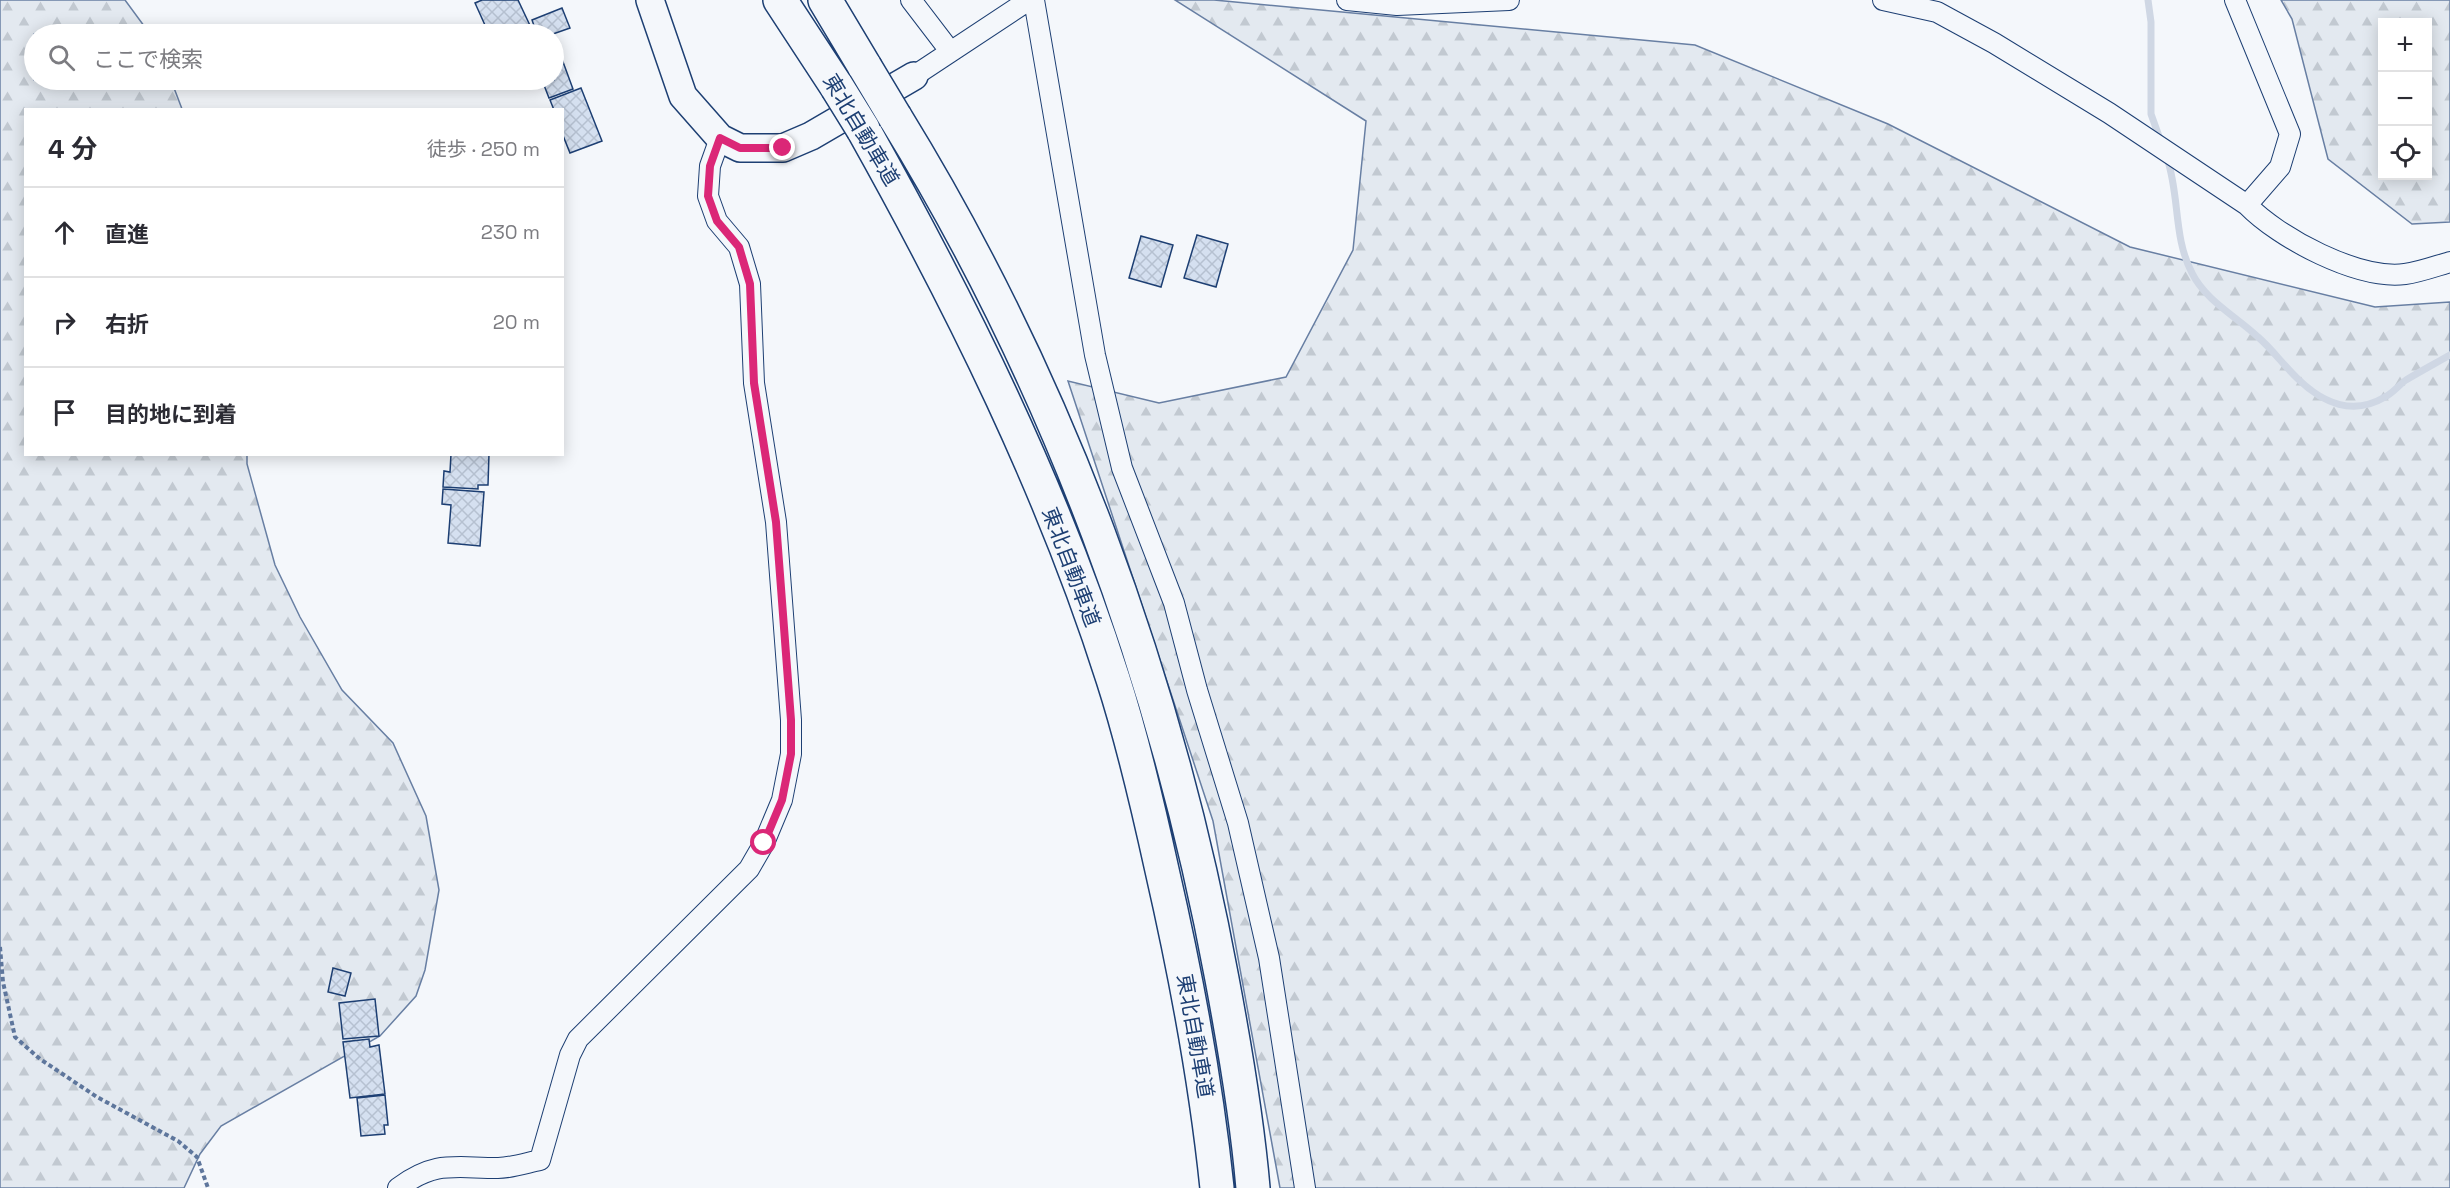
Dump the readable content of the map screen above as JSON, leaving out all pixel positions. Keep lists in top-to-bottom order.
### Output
{
  "streets": {
    "highway": ["東北自動車道"]
  },
  "page": {
    "map_buttons": ["+", "−"],
    "search": "ここで検索",
    "heading": ["4 分", "徒歩 · 250 m"],
    "list": [
      ["直進", "230 m"],
      ["右折", "20 m"],
      "目的地に到着"
    ]
  }
}
